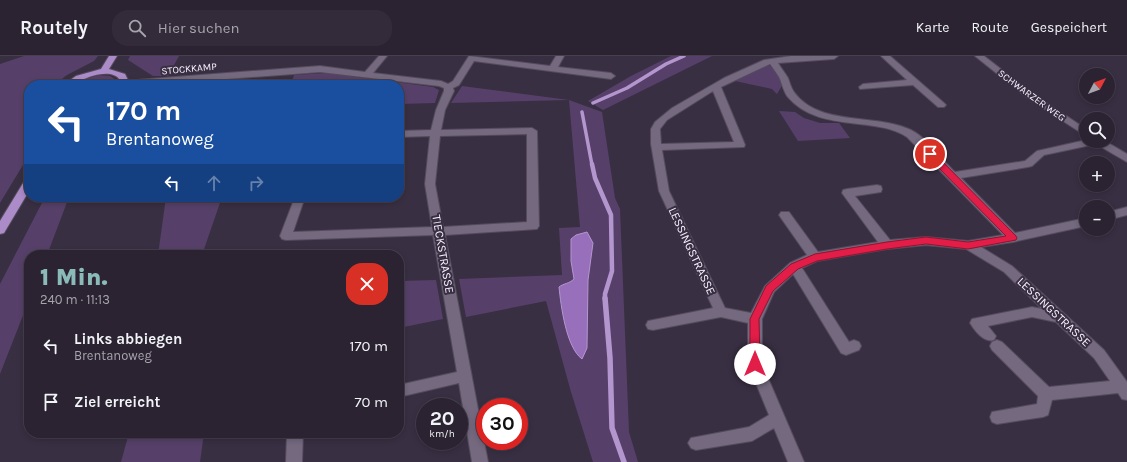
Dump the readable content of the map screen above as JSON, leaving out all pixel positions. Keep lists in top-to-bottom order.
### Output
{
  "streets": {
    "street": [
      "STOCKKAMP",
      "SCHWARZER WEG",
      "LESSINGSTRASSE",
      "TIECKSTRASSE"
    ]
  },
  "crossings": [
    ["STOCKKAMP", "TIECKSTRASSE"]
  ],
  "north": "top right",
  "page": {
    "header": "Routely",
    "search": "Hier suchen",
    "nav": ["Karte", "Route", "Gespeichert"],
    "map_buttons": ["+", "−"],
    "turn": ["170 m", "Brentanoweg"],
    "heading": ["1 Min.", "240 m · 11:13"],
    "list": [
      {
        "name": "Links abbiegen",
        "note": "Brentanoweg",
        "value": "170 m"
      },
      {
        "name": "Ziel erreicht",
        "value": "70 m"
      }
    ],
    "speed": "20 km/h",
    "limit": "30"
  }
}
